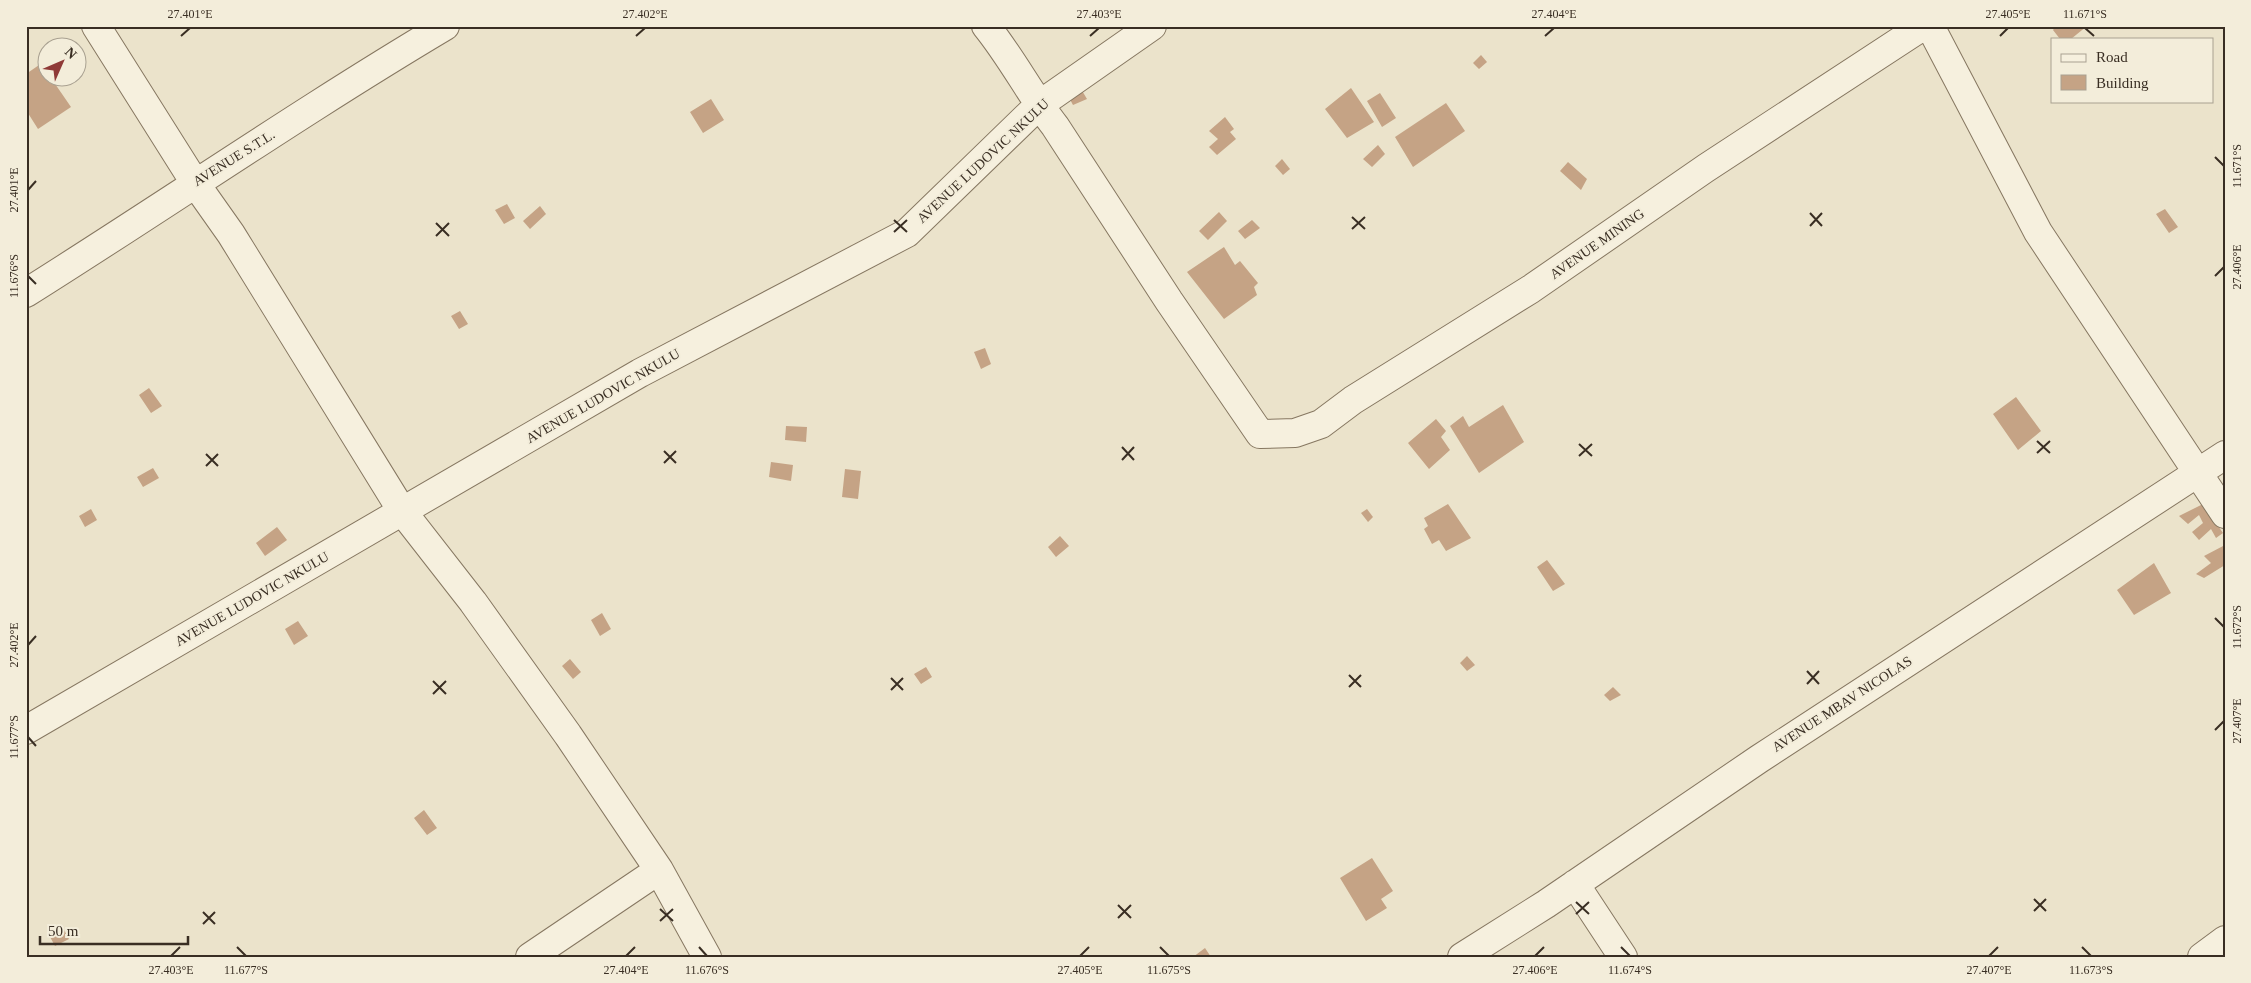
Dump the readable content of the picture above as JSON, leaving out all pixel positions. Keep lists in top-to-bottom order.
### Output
{
  "streets": {
    "street": [
      "AVENUE S.T.L.",
      "AVENUE LUDOVIC NKULU",
      "AVENUE MINING",
      "AVENUE MBAV NICOLAS"
    ]
  },
  "crossings": [
    ["AVENUE LUDOVIC NKULU", "AVENUE MINING"]
  ],
  "legend": ["Road", "Building"],
  "scale_bar": "50 m",
  "north": "top right",
  "coordinates": [
    "27.401°E",
    "27.402°E",
    "27.403°E",
    "27.404°E",
    "27.405°E",
    "11.671°S",
    "27.406°E",
    "11.676°S",
    "11.672°S",
    "27.407°E",
    "11.677°S",
    "11.675°S",
    "11.674°S",
    "11.673°S"
  ]
}
